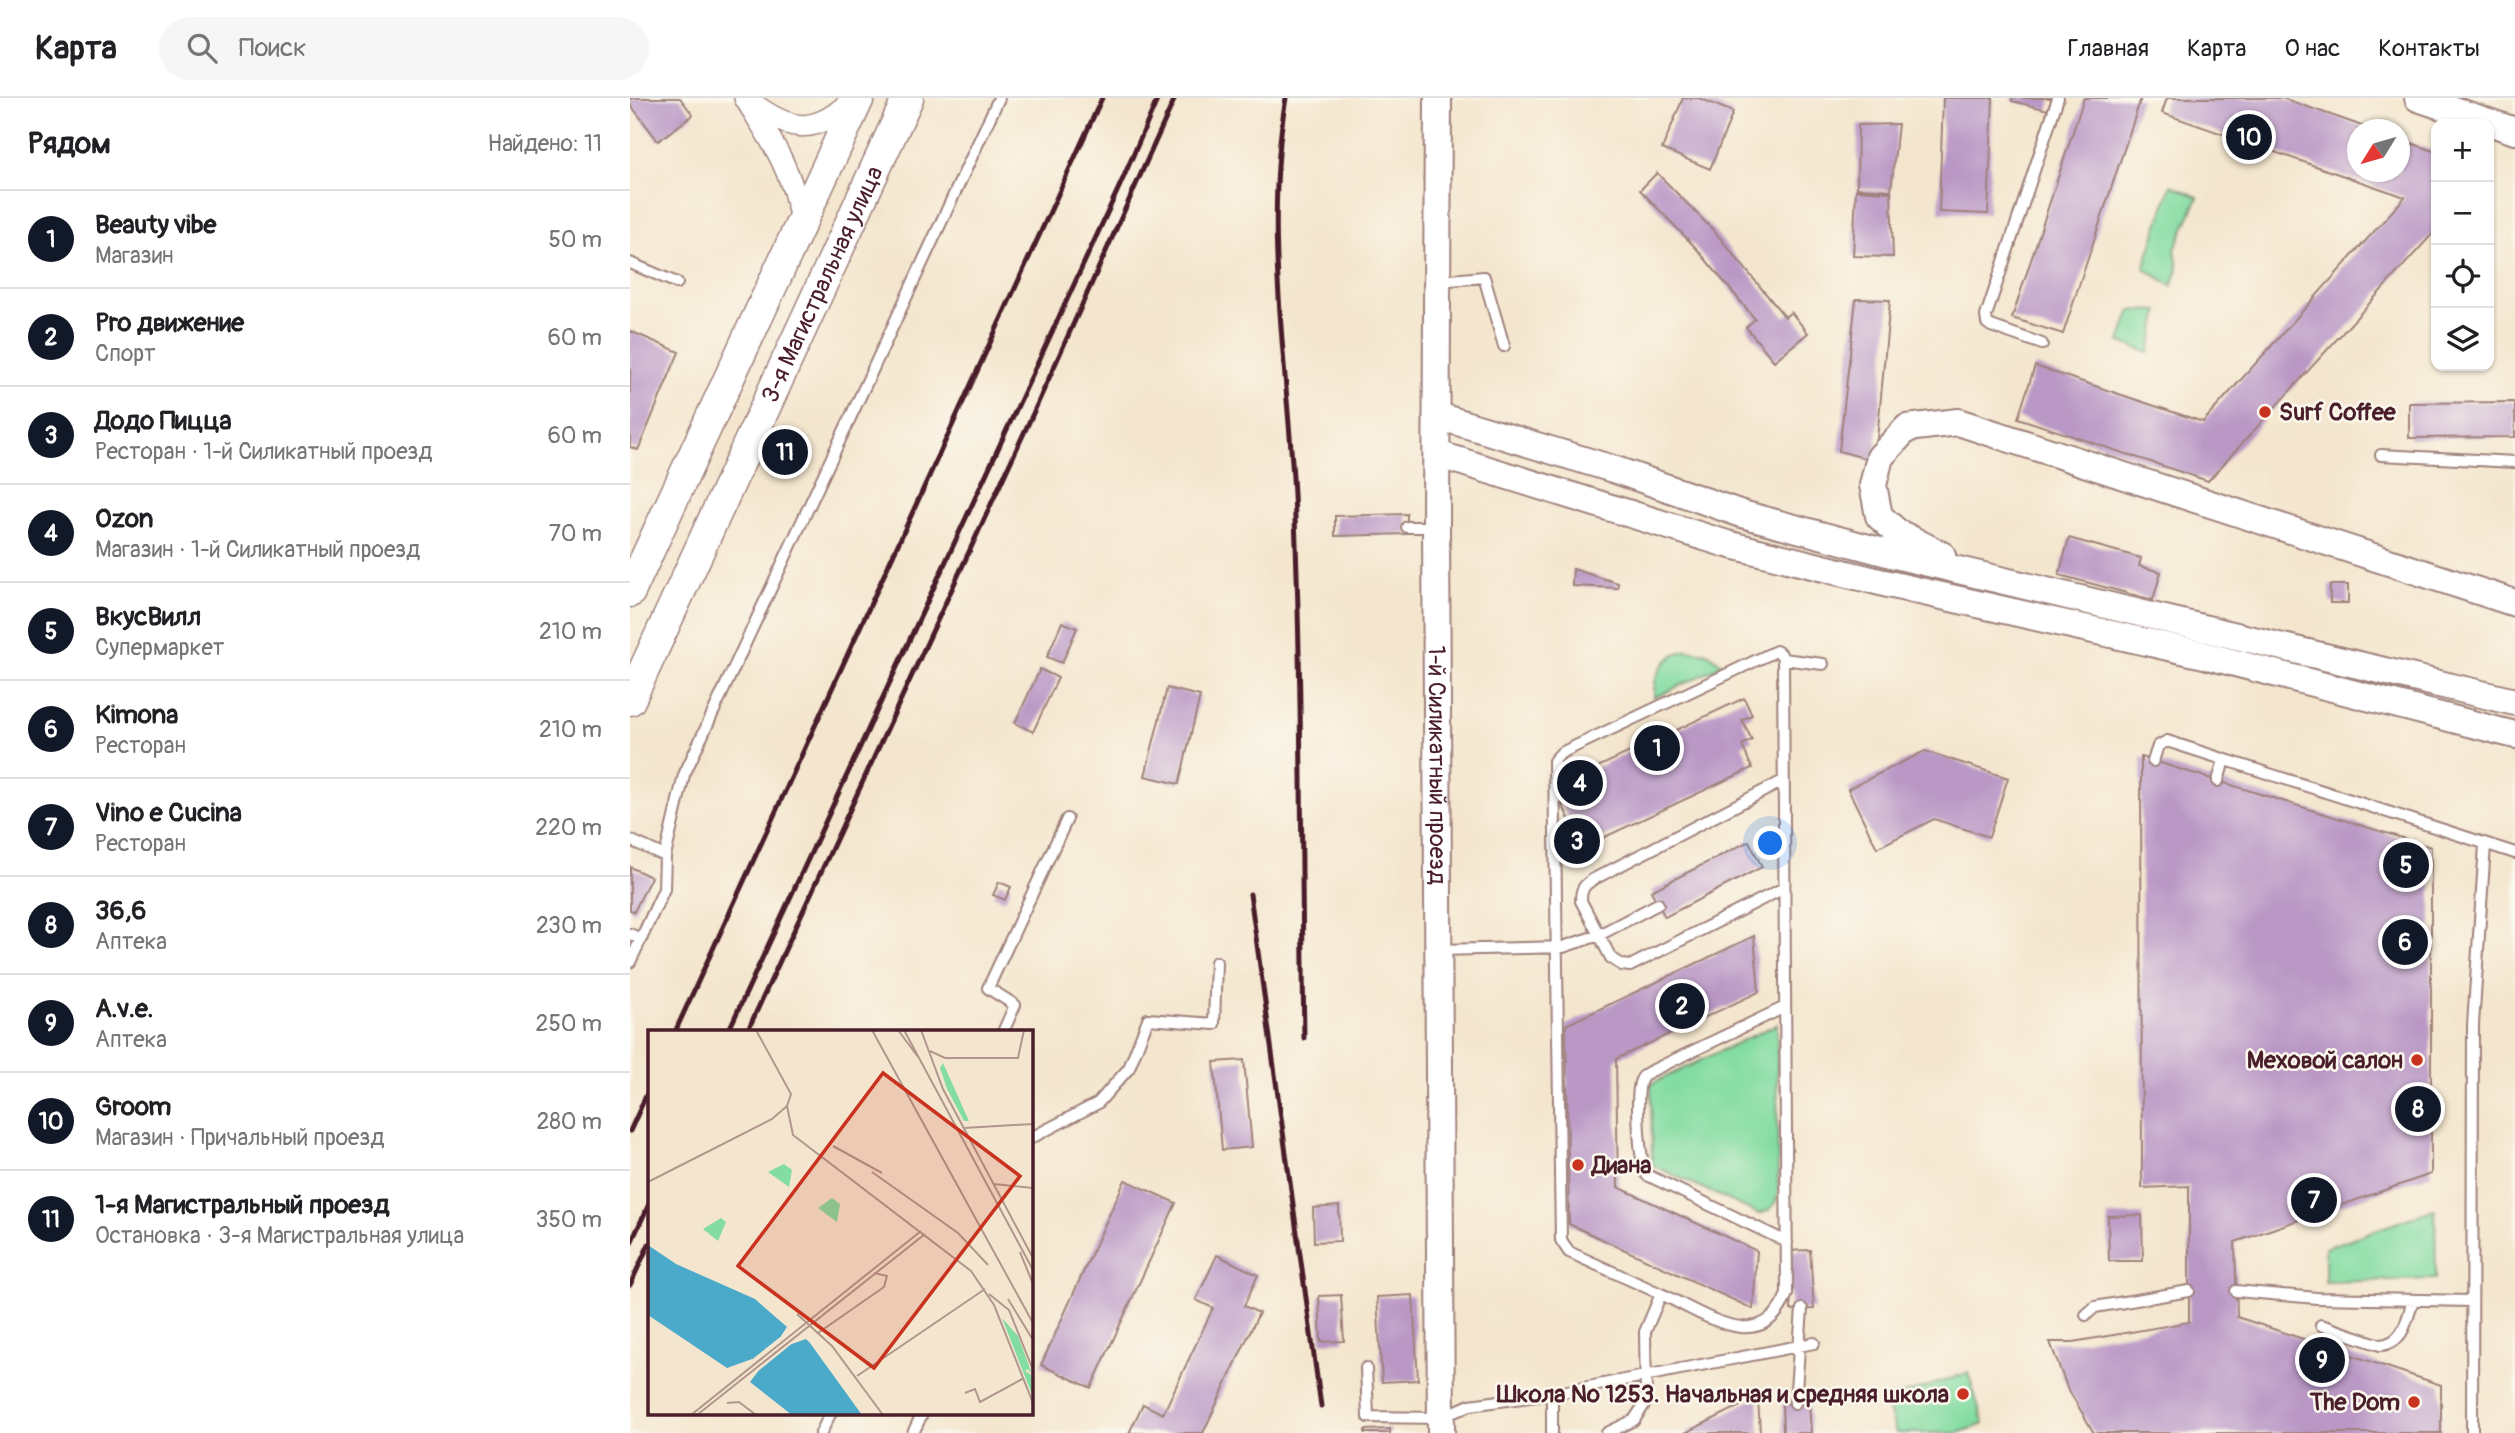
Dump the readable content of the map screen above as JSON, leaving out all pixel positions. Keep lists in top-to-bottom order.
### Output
{
  "streets": {
    "main road": ["3-я Магистральная улица"],
    "street": ["1-й Силикатный проезд"]
  },
  "places": [
    "Surf Coffee",
    "Меховой салон",
    "Диана",
    "Школа № 1253. Начальная и средняя школа",
    "The Dom"
  ],
  "north": "bottom left",
  "page": {
    "header": "Карта",
    "search": "Поиск",
    "nav": [
      "Главная",
      "Карта",
      "О нас",
      "Контакты"
    ],
    "heading": ["Рядом", "Найдено: 11"],
    "pins": [
      "10",
      "11",
      "1",
      "4",
      "3",
      "5",
      "6",
      "2",
      "8",
      "7",
      "9"
    ],
    "map_buttons": ["+", "−"],
    "list": [
      {
        "mark": "1",
        "name": "Beauty vibe",
        "note": "Магазин",
        "value": "50 m"
      },
      {
        "mark": "2",
        "name": "Pro движение",
        "note": "Спорт",
        "value": "60 m"
      },
      {
        "mark": "3",
        "name": "Додо Пицца",
        "note": "Ресторан · 1-й Силикатный проезд",
        "value": "60 m"
      },
      {
        "mark": "4",
        "name": "Ozon",
        "note": "Магазин · 1-й Силикатный проезд",
        "value": "70 m"
      },
      {
        "mark": "5",
        "name": "ВкусВилл",
        "note": "Супермаркет",
        "value": "210 m"
      },
      {
        "mark": "6",
        "name": "Kimona",
        "note": "Ресторан",
        "value": "210 m"
      },
      {
        "mark": "7",
        "name": "Vino e Cucina",
        "note": "Ресторан",
        "value": "220 m"
      },
      {
        "mark": "8",
        "name": "36,6",
        "note": "Аптека",
        "value": "230 m"
      },
      {
        "mark": "9",
        "name": "A.v.e.",
        "note": "Аптека",
        "value": "250 m"
      },
      {
        "mark": "10",
        "name": "Groom",
        "note": "Магазин · Причальный проезд",
        "value": "280 m"
      },
      {
        "mark": "11",
        "name": "1-я Магистральный проезд",
        "note": "Остановка · 3-я Магистральная улица",
        "value": "350 m"
      }
    ]
  }
}
